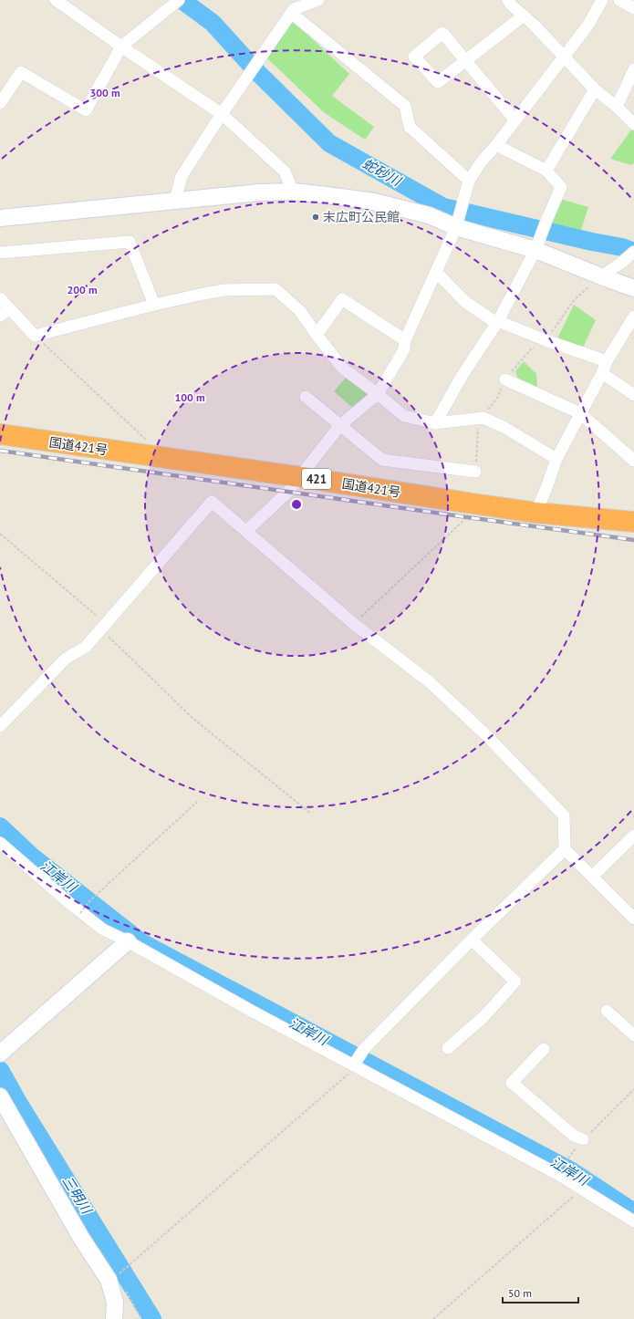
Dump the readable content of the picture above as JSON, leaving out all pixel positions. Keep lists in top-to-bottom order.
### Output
{
  "streets": {
    "highway": ["国道421号", "421"]
  },
  "water": ["蛇砂川", "江岸川", "三明川"],
  "places": ["末広町公民館"],
  "scale_bar": "50 m",
  "rings": ["300 m", "200 m", "100 m"]
}
